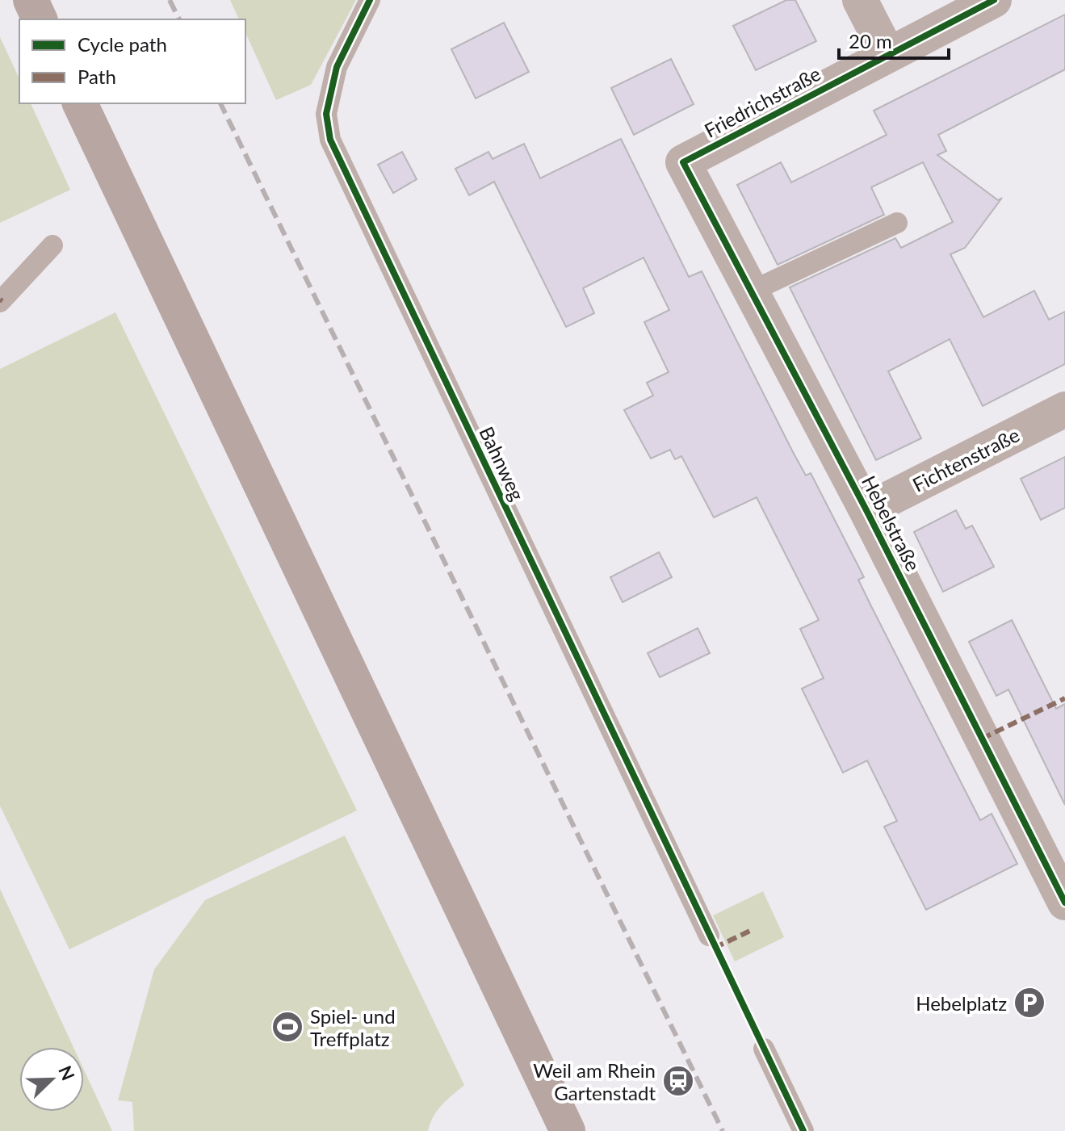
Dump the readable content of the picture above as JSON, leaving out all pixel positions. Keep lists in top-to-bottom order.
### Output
{
  "streets": {
    "street": ["Friedrichstraße", "Fichtenstraße", "Hebelstraße"],
    "lane": ["Bahnweg"]
  },
  "crossings": [
    ["Friedrichstraße", "Hebelstraße"],
    ["Fichtenstraße", "Hebelstraße"]
  ],
  "places": {
    "parking": ["Hebelplatz"],
    "sports": ["Spiel- und Treffplatz"],
    "station": ["Weil am Rhein Gartenstadt"]
  },
  "legend": ["Cycle path", "Path"],
  "scale_bar": "20 m",
  "north": "top right"
}
